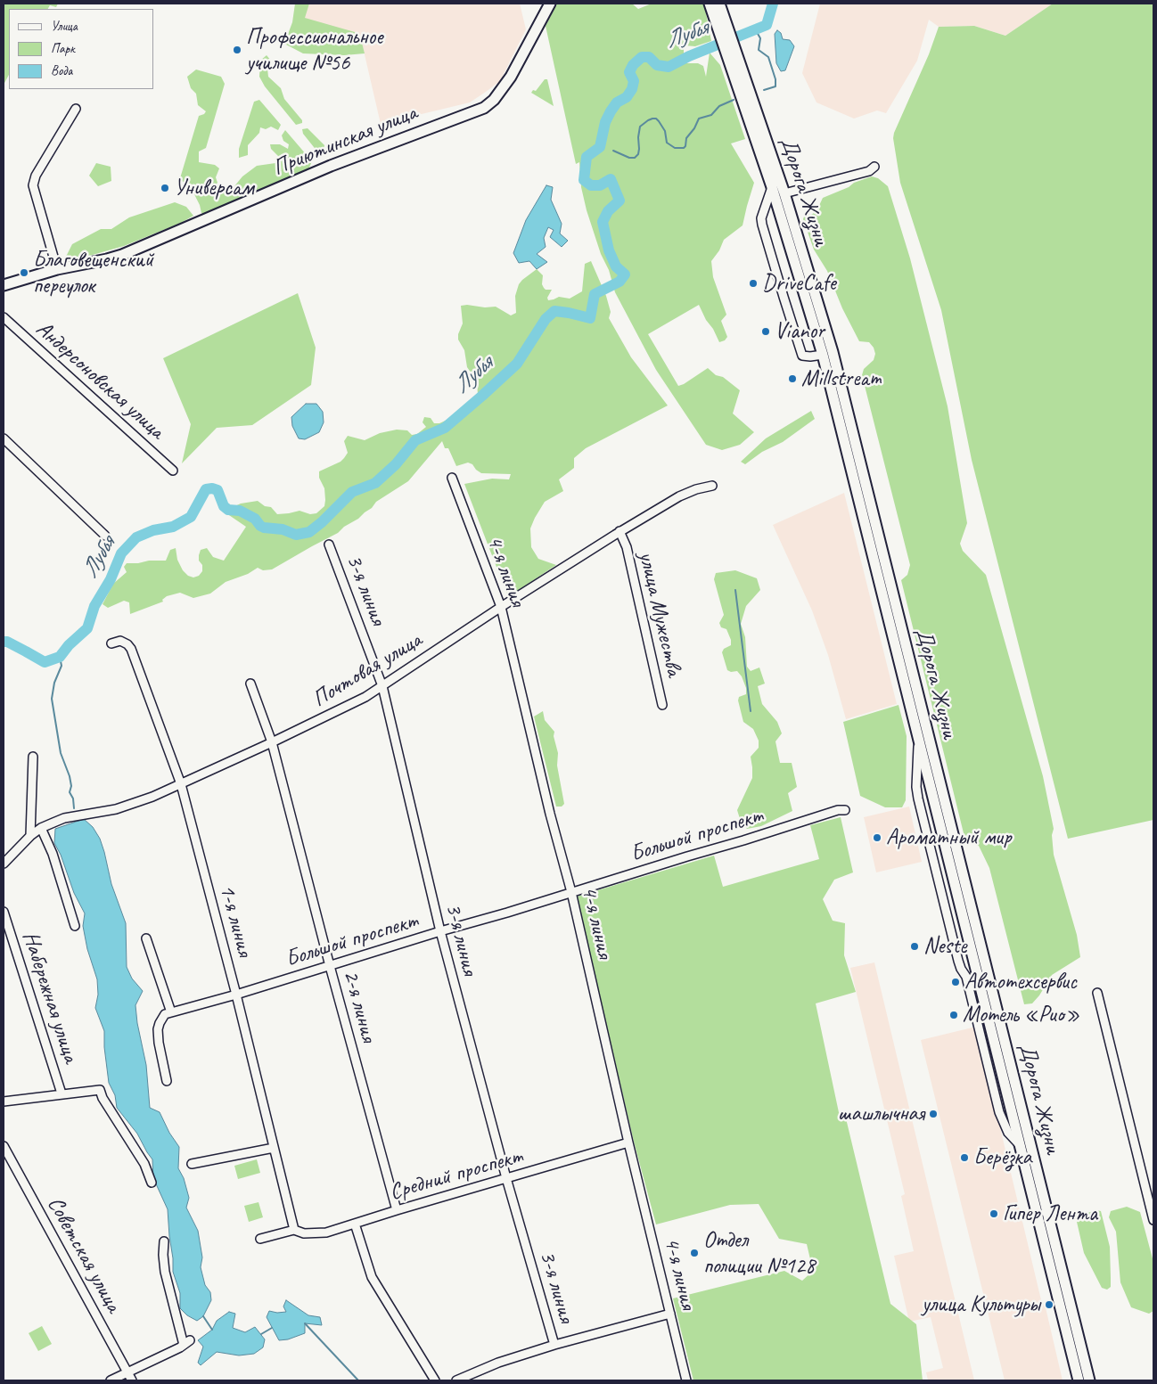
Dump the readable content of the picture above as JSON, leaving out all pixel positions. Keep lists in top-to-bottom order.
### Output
{
  "streets": {
    "main road": ["Приютинская улица", "Дорога Жизни"],
    "street": [
      "Андерсоновская улица",
      "4-я линия",
      "3-я линия",
      "улица Мужества",
      "Почтовая улица",
      "Большой проспект",
      "1-я линия",
      "Набережная улица",
      "2-я линия",
      "Средний проспект",
      "Советская улица"
    ]
  },
  "crossings": [
    ["4-я линия", "Почтовая улица"],
    ["4-я линия", "Большой проспект"],
    ["4-я линия", "Средний проспект"],
    ["3-я линия", "Почтовая улица"],
    ["3-я линия", "Большой проспект"],
    ["3-я линия", "Средний проспект"],
    ["улица Мужества", "Почтовая улица"],
    ["Почтовая улица", "1-я линия"],
    ["Почтовая улица", "2-я линия"],
    ["Большой проспект", "1-я линия"],
    ["Большой проспект", "2-я линия"],
    ["1-я линия", "Средний проспект"],
    ["2-я линия", "Средний проспект"]
  ],
  "water": ["Лубья"],
  "places": [
    "Профессиональное училище №56",
    "Универсам",
    "Благовещенский переулок",
    "DriveCafe",
    "Vianor",
    "Millstream",
    "Ароматный мир",
    "Neste",
    "Автотехсервис",
    "Мотель «Рио»",
    "шашлычная",
    "Берёзка",
    "Гипер Лента",
    "Отдел полиции №128",
    "улица Культуры"
  ],
  "legend": ["Улица", "Парк", "Вода"]
}
